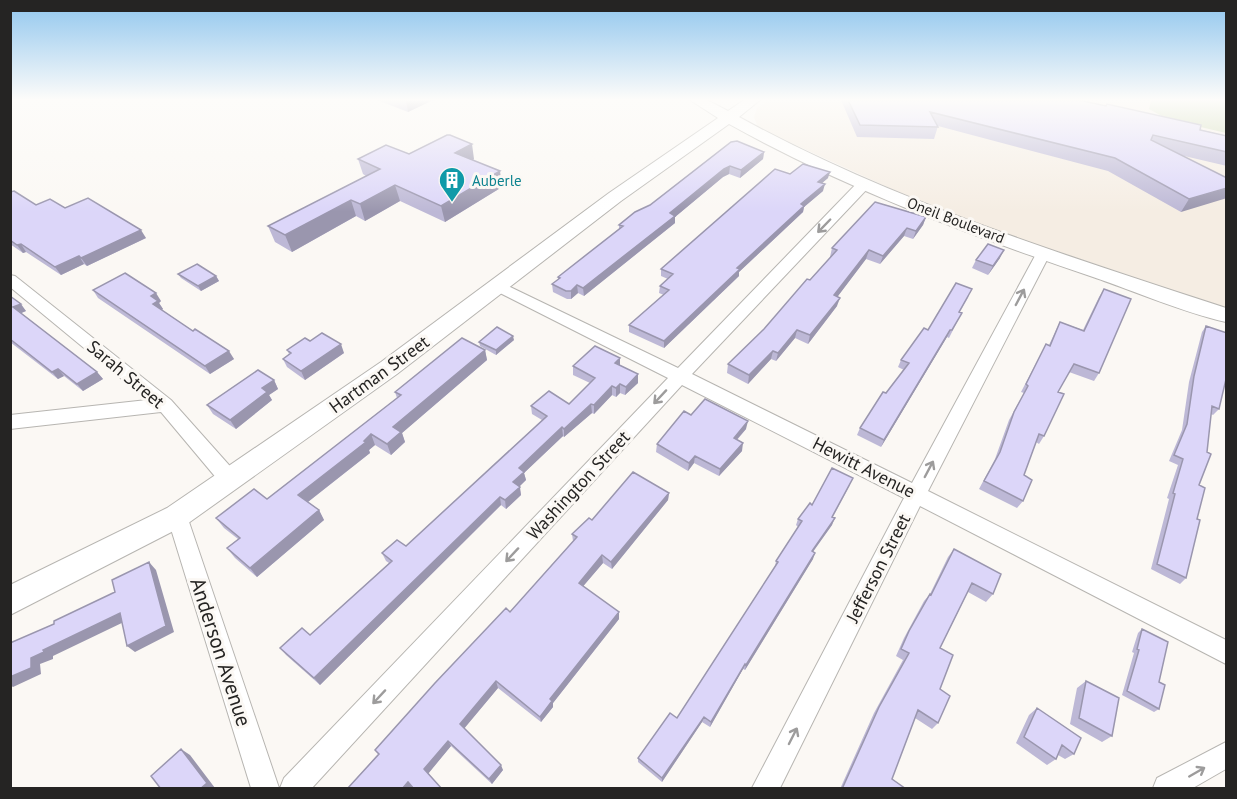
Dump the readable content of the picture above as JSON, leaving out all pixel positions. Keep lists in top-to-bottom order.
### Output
{
  "streets": {
    "main road": ["Oneil Boulevard", "Hartman Street"],
    "street": [
      "Sarah Street",
      "Hewitt Avenue",
      "Washington Street",
      "Jefferson Street",
      "Anderson Avenue"
    ]
  },
  "crossings": [
    ["Oneil Boulevard", "Washington Street"],
    ["Oneil Boulevard", "Jefferson Street"],
    ["Sarah Street", "Hartman Street"],
    ["Hartman Street", "Hewitt Avenue"],
    ["Hartman Street", "Anderson Avenue"],
    ["Hewitt Avenue", "Washington Street"],
    ["Hewitt Avenue", "Jefferson Street"]
  ],
  "one_way": ["Washington Street", "Jefferson Street"],
  "places": {
    "building": ["Auberle"]
  }
}
